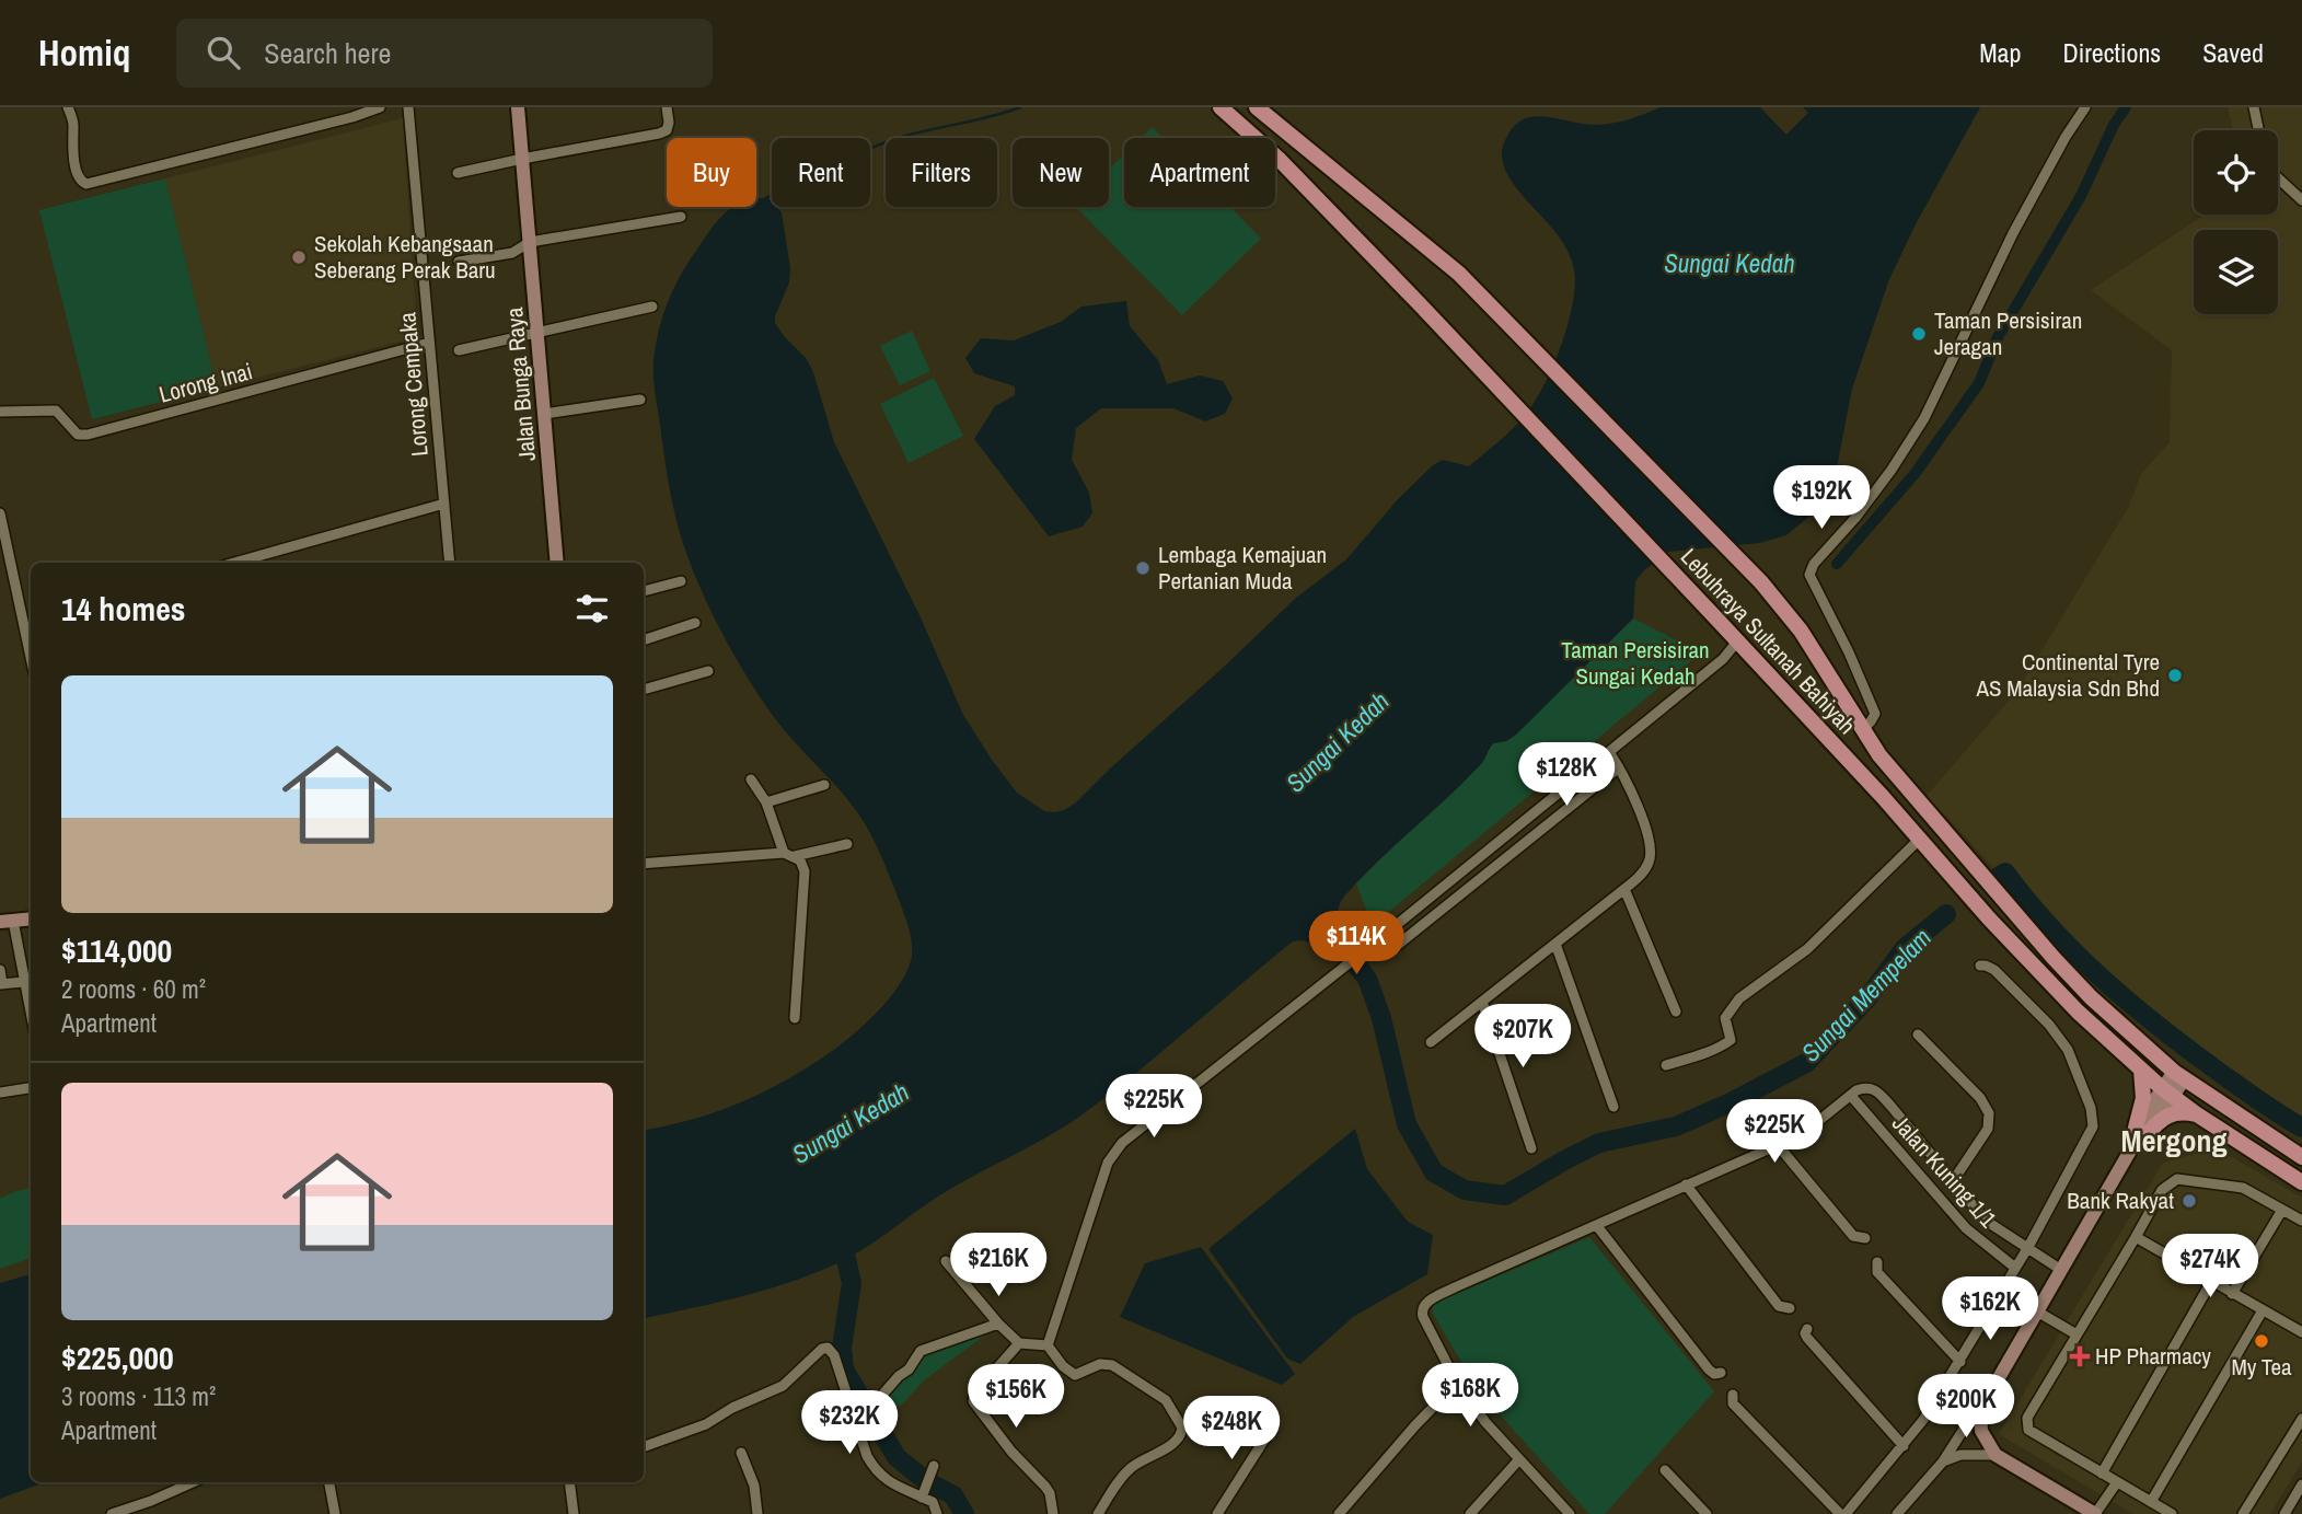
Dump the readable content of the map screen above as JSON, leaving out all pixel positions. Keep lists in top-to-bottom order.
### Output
{
  "streets": {
    "main road": ["Lebuhraya Sultanah Bahiyah"],
    "street": [
      "Lorong Inai",
      "Lorong Cempaka",
      "Jalan Bunga Raya",
      "Jalan Kuning 1/1"
    ]
  },
  "crossings": [
    ["Lorong Inai", "Lorong Cempaka"]
  ],
  "districts": ["Mergong"],
  "water": ["Sungai Kedah", "Sungai Mempelam"],
  "parks": ["Taman Persisiran Sungai Kedah"],
  "places": {
    "other": [
      "Sekolah Kebangsaan Seberang Perak Baru",
      "Taman Persisiran Jeragan",
      "Lembaga Kemajuan Pertanian Muda",
      "Continental Tyre AS Malaysia Sdn Bhd",
      "Bank Rakyat",
      "My Tea"
    ],
    "health": ["HP Pharmacy"]
  },
  "page": {
    "header": "Homiq",
    "search": "Search here",
    "nav": ["Map", "Directions", "Saved"],
    "chip": [
      "Buy",
      "Rent",
      "Filters",
      "New",
      "Apartment"
    ],
    "price": [
      "$192K",
      "$128K",
      "$114K",
      "$207K",
      "$225K",
      "$225K",
      "$216K",
      "$274K",
      "$162K",
      "$168K",
      "$156K",
      "$200K",
      "$232K",
      "$248K"
    ],
    "heading": "14 homes",
    "list": [
      {
        "name": "$114,000",
        "note": "2 rooms · 60 m² · Apartment"
      },
      {
        "name": "$225,000",
        "note": "3 rooms · 113 m² · Apartment"
      }
    ]
  }
}
